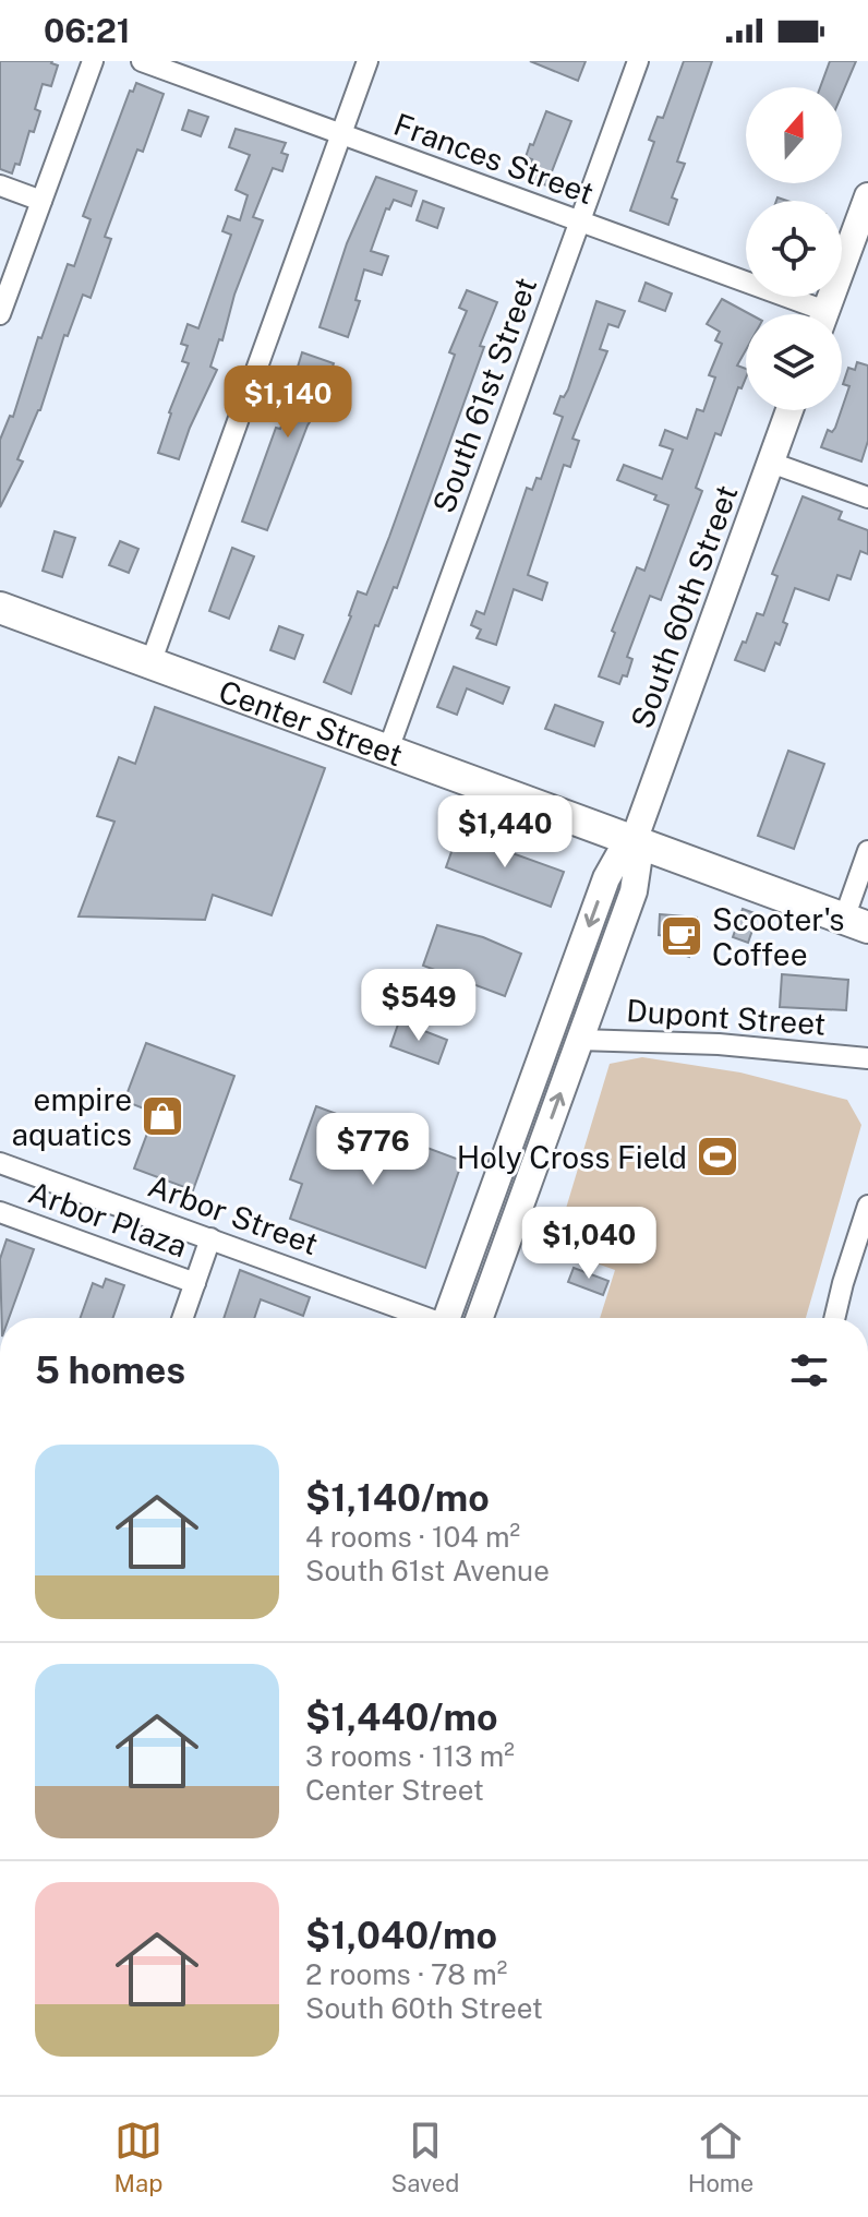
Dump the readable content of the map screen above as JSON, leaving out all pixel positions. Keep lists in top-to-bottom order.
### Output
{
  "streets": {
    "main road": ["South 60th Street", "Center Street"],
    "street": [
      "Frances Street",
      "South 61st Street",
      "Dupont Street",
      "Arbor Street",
      "Arbor Plaza"
    ]
  },
  "crossings": [
    ["Frances Street", "South 61st Street"],
    ["South 61st Street", "Center Street"],
    ["South 60th Street", "Center Street"],
    ["South 60th Street", "Dupont Street"]
  ],
  "places": {
    "cafe": ["Scooter's Coffee"],
    "shop": ["empire aquatics"],
    "sports": ["Holy Cross Field"]
  },
  "north": "top",
  "page": {
    "status": "06:21",
    "price": [
      "$1,140",
      "$1,440",
      "$549",
      "$776",
      "$1,040"
    ],
    "heading": "5 homes",
    "list": [
      {
        "name": "$1,140/mo",
        "note": "4 rooms · 104 m² · South 61st Avenue"
      },
      {
        "name": "$1,440/mo",
        "note": "3 rooms · 113 m² · Center Street"
      },
      {
        "name": "$1,040/mo",
        "note": "2 rooms · 78 m² · South 60th Street"
      }
    ],
    "tabs": ["Map", "Saved", "Home"]
  }
}
